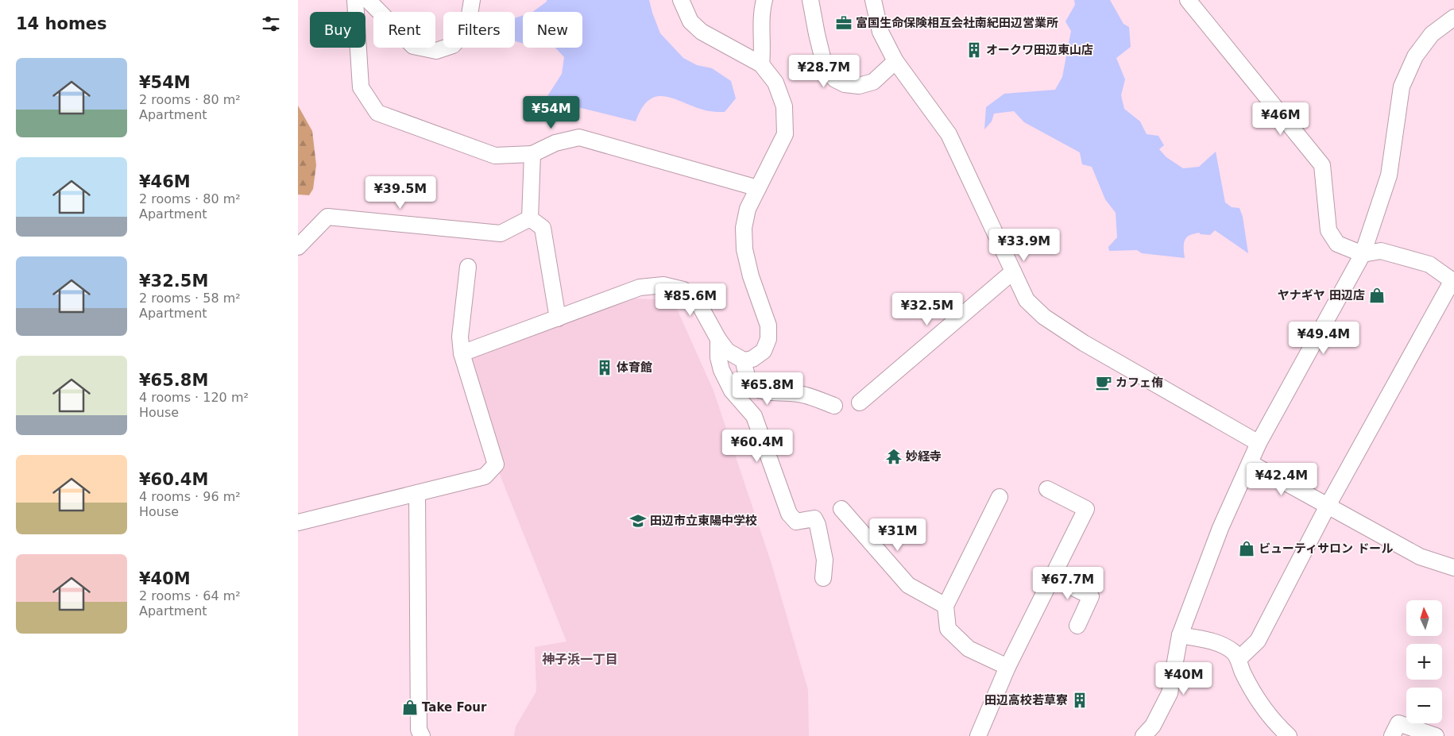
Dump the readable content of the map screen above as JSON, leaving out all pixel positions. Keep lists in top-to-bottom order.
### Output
{
  "districts": ["神子浜一丁目"],
  "places": {
    "office": ["富国生命保険相互会社南紀田辺営業所"],
    "building": ["オークワ田辺東山店", "体育館", "田辺高校若草寮"],
    "shop": ["ヤナギヤ 田辺店", "ビューティサロン ドール", "Take Four"],
    "cafe": ["カフェ侑"],
    "temple": ["妙経寺"],
    "school or university": ["田辺市立東陽中学校"]
  },
  "north": "top",
  "page": {
    "heading": "14 homes",
    "chip": [
      "Buy",
      "Rent",
      "Filters",
      "New"
    ],
    "list": [
      {
        "name": "¥54M",
        "note": "2 rooms · 80 m² · Apartment"
      },
      {
        "name": "¥46M",
        "note": "2 rooms · 80 m² · Apartment"
      },
      {
        "name": "¥32.5M",
        "note": "2 rooms · 58 m² · Apartment"
      },
      {
        "name": "¥65.8M",
        "note": "4 rooms · 120 m² · House"
      },
      {
        "name": "¥60.4M",
        "note": "4 rooms · 96 m² · House"
      },
      {
        "name": "¥40M",
        "note": "2 rooms · 64 m² · Apartment"
      }
    ],
    "price": [
      "¥28.7M",
      "¥54M",
      "¥46M",
      "¥39.5M",
      "¥33.9M",
      "¥85.6M",
      "¥32.5M",
      "¥49.4M",
      "¥65.8M",
      "¥60.4M",
      "¥42.4M",
      "¥31M",
      "¥67.7M",
      "¥40M"
    ],
    "map_buttons": ["+", "−"]
  }
}
